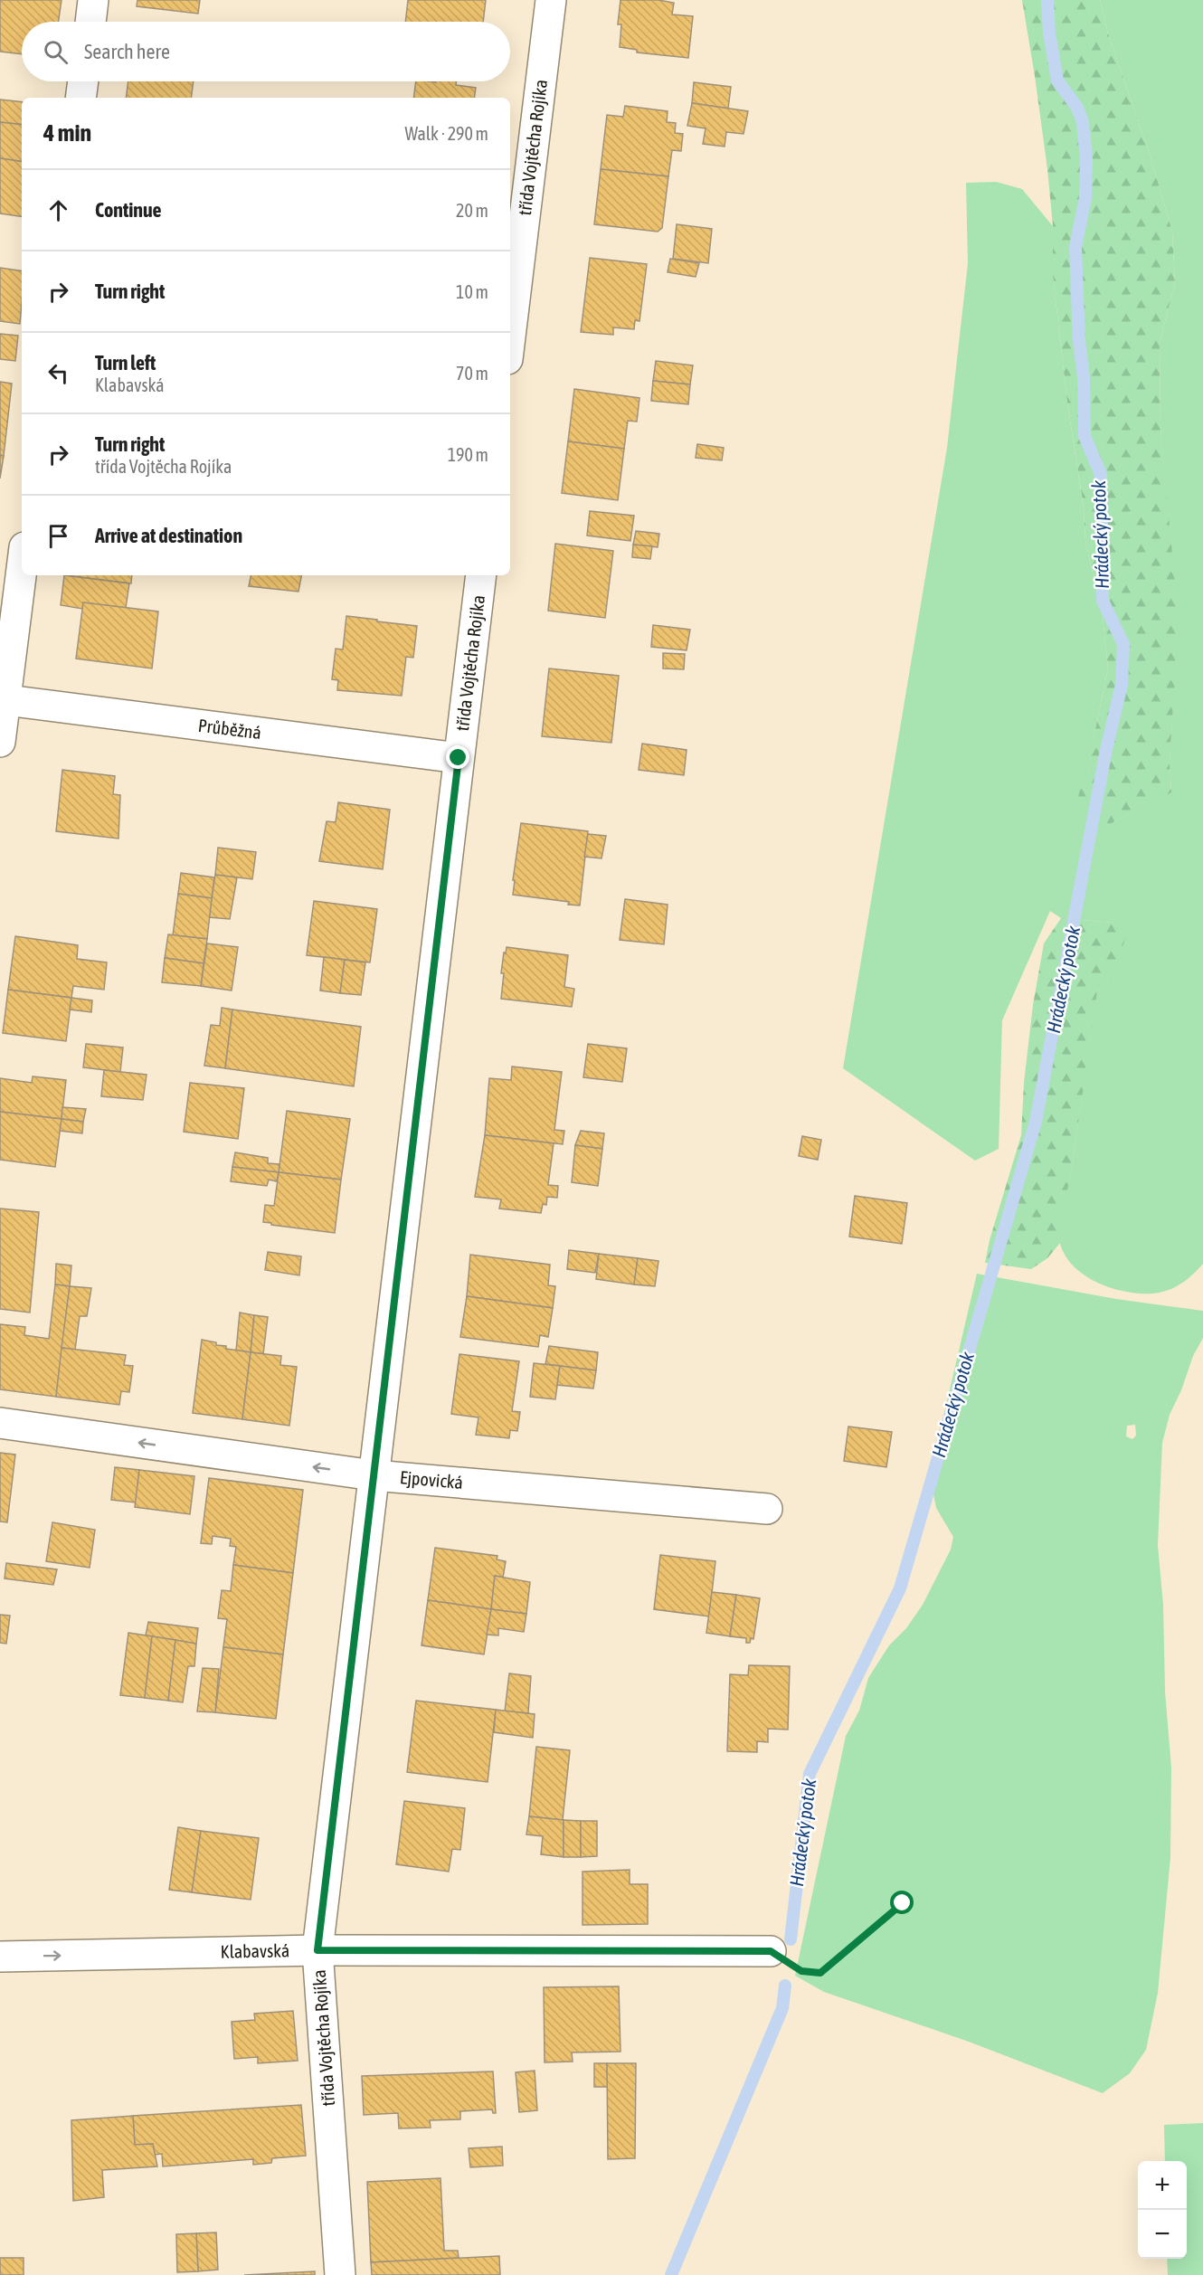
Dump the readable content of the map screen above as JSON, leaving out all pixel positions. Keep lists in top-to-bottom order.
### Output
{
  "streets": {
    "street": [
      "třída Vojtěcha Rojíka",
      "Průběžná",
      "Ejpovická",
      "Klabavská"
    ]
  },
  "crossings": [
    ["třída Vojtěcha Rojíka", "Průběžná"],
    ["třída Vojtěcha Rojíka", "Ejpovická"],
    ["třída Vojtěcha Rojíka", "Klabavská"]
  ],
  "one_way": ["Ejpovická", "Klabavská"],
  "water": ["Hrádecký potok"],
  "page": {
    "search": "Search here",
    "heading": ["4 min", "Walk · 290 m"],
    "list": [
      ["Continue", "20 m"],
      ["Turn right", "10 m"],
      ["Turn left", "Klabavská", "70 m"],
      ["Turn right", "třída Vojtěcha Rojíka", "190 m"],
      "Arrive at destination"
    ],
    "map_buttons": ["+", "−"]
  }
}
